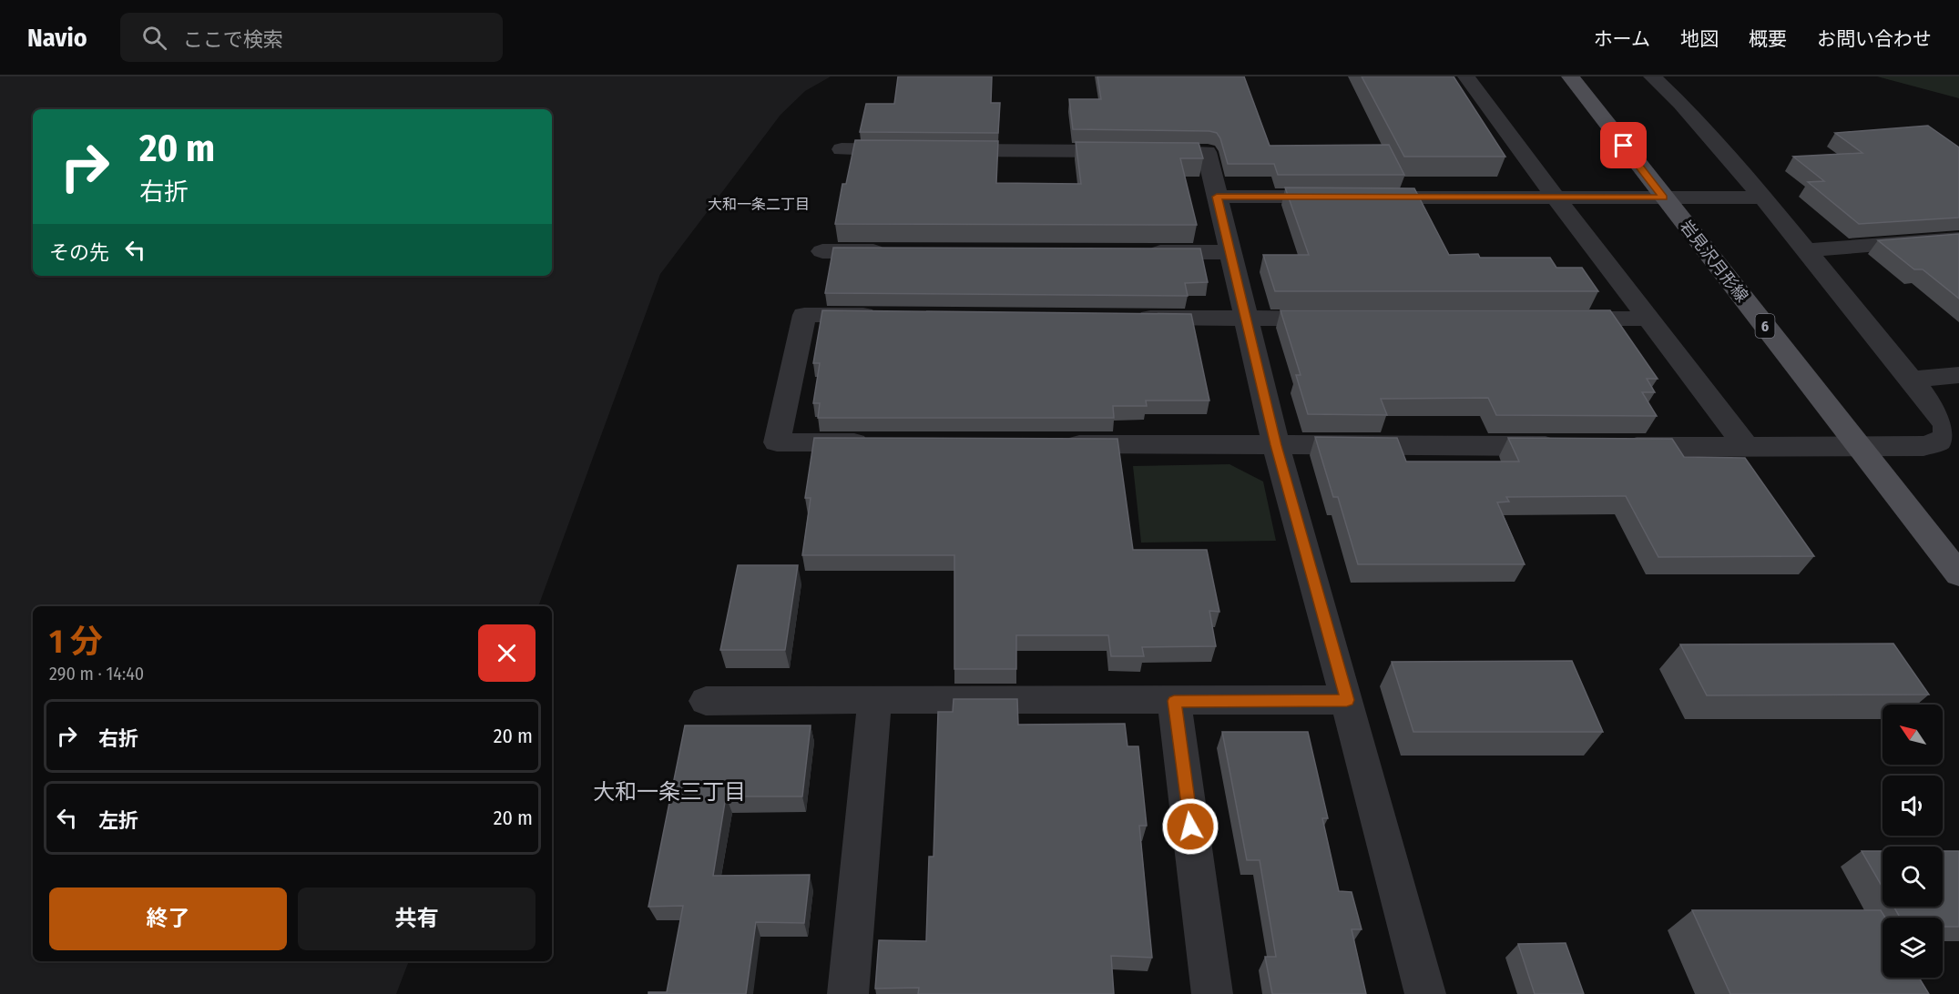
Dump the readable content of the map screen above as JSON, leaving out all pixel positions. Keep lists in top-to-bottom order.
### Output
{
  "streets": {
    "main road": ["岩見沢月形線", "6"]
  },
  "districts": ["大和一条二丁目", "大和一条三丁目"],
  "north": "top left",
  "page": {
    "header": "Navio",
    "search": "ここで検索",
    "nav": [
      "ホーム",
      "地図",
      "概要",
      "お問い合わせ"
    ],
    "turn": ["20 m", "右折"],
    "then": "その先",
    "heading": ["1 分", "290 m · 14:40"],
    "list": [
      {
        "name": "右折",
        "value": "20 m"
      },
      {
        "name": "左折",
        "value": "20 m"
      }
    ],
    "buttons": ["終了", "共有"]
  }
}
